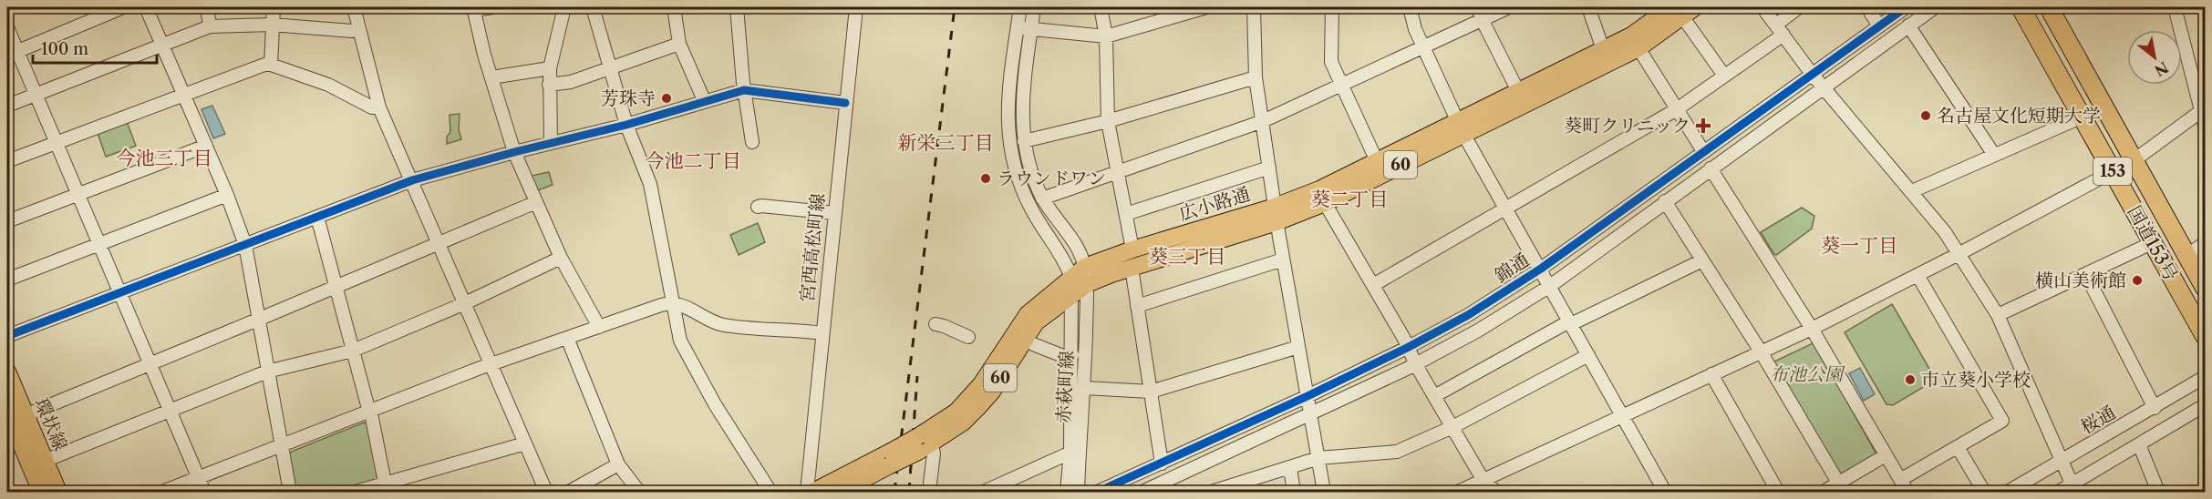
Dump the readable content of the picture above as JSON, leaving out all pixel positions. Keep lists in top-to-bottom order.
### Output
{
  "streets": {
    "highway": ["153", "国道153号"],
    "main road": ["60", "広小路通", "環状線"],
    "street": [
      "宮西高松町線",
      "錦通",
      "赤萩町線",
      "桜通"
    ]
  },
  "crossings": [
    ["広小路通", "赤萩町線"]
  ],
  "districts": [
    "新栄三丁目",
    "今池三丁目",
    "今池二丁目",
    "葵二丁目",
    "葵一丁目",
    "葵三丁目"
  ],
  "parks": ["布池公園"],
  "places": {
    "other": [
      "芳珠寺",
      "名古屋文化短期大学",
      "ラウンドワン",
      "横山美術館",
      "市立葵小学校"
    ],
    "health": ["葵町クリニック"]
  },
  "scale_bar": "100 m",
  "north": "bottom right"
}
